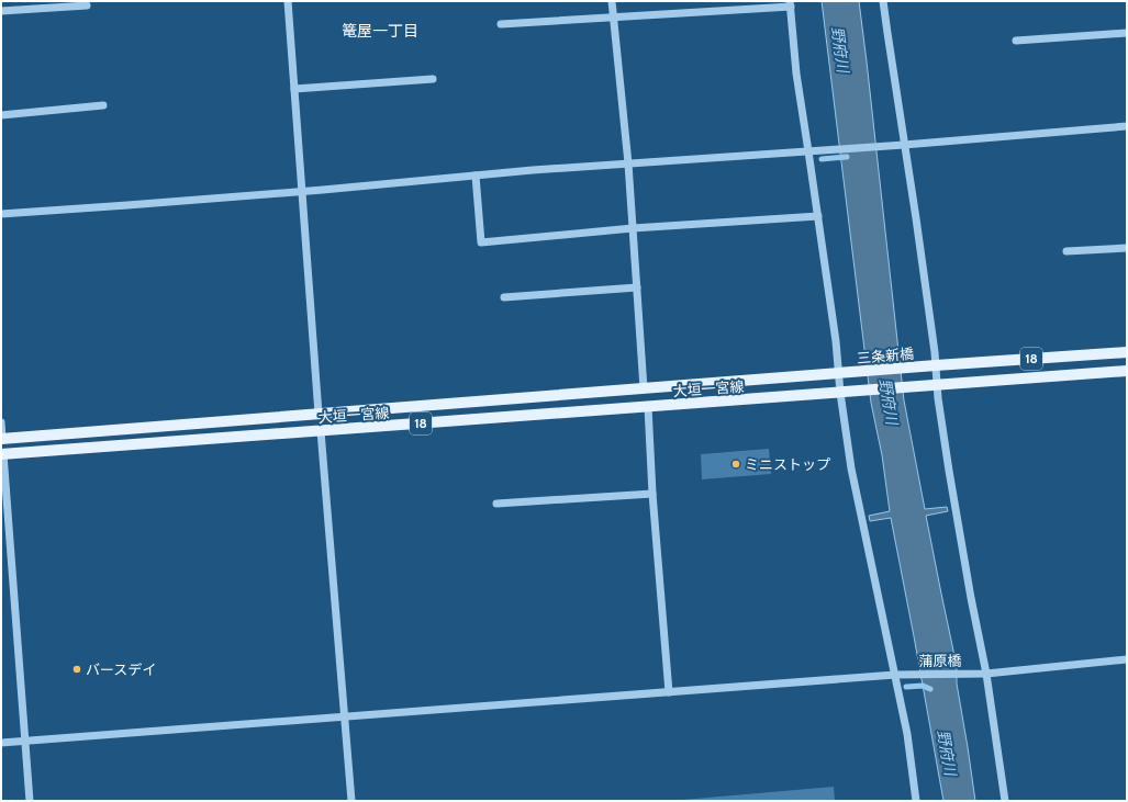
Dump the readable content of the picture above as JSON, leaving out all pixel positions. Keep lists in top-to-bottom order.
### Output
{
  "streets": {
    "main road": ["三条新橋", "18", "大垣一宮線"],
    "street": ["蒲原橋"]
  },
  "crossings": [
    ["三条新橋", "18"],
    ["三条新橋", "大垣一宮線"],
    ["18", "大垣一宮線"]
  ],
  "districts": ["篭屋一丁目"],
  "water": ["野府川"],
  "places": ["ミニストップ", "バースデイ"]
}
